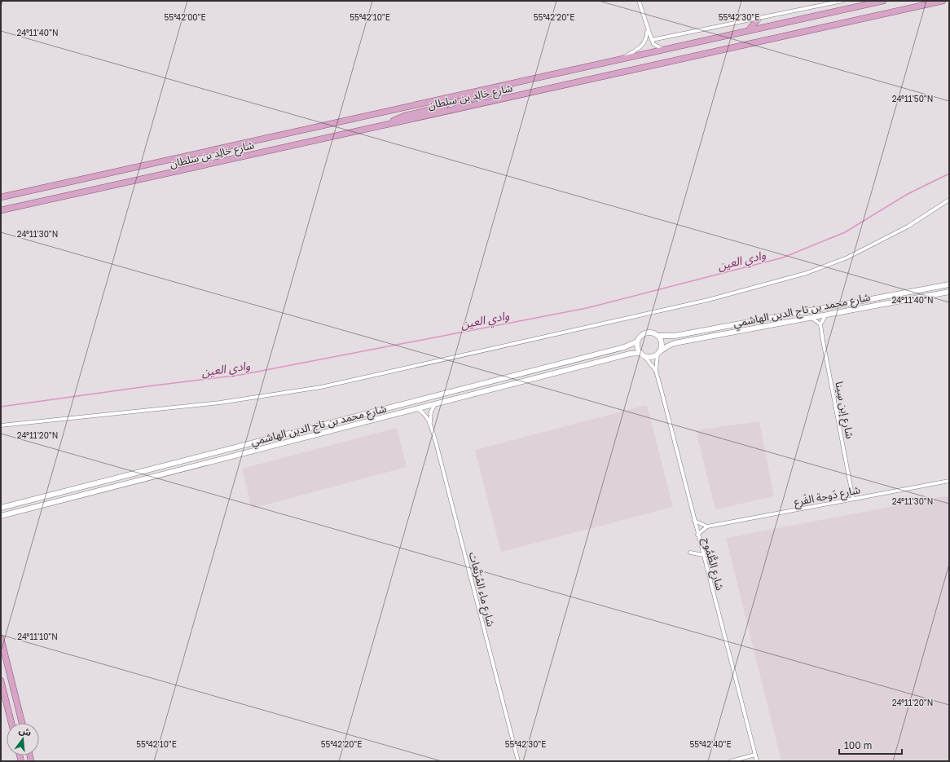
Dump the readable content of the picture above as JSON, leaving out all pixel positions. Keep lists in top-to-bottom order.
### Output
{
  "streets": {
    "main road": ["شارع خالِد بن سلطان"],
    "street": [
      "شارع محمد بن تاج الدين الهاشمي",
      "شارع إبن سِينا",
      "شارع دَوحة الفَرع",
      "شارع الطُّمُوح",
      "شارع ماء المُرَبَّعات"
    ]
  },
  "crossings": [
    ["شارع محمد بن تاج الدين الهاشمي", "شارع الطُّمُوح"],
    ["شارع محمد بن تاج الدين الهاشمي", "شارع ماء المُرَبَّعات"],
    ["شارع إبن سِينا", "شارع دَوحة الفَرع"],
    ["شارع دَوحة الفَرع", "شارع الطُّمُوح"]
  ],
  "water": ["وادي العين"],
  "scale_bar": "100 m",
  "north": "top",
  "coordinates": [
    "55°42'00\"E",
    "55°42'10\"E",
    "55°42'20\"E",
    "55°42'30\"E",
    "24°11'40\"N",
    "24°11'50\"N",
    "24°11'30\"N",
    "24°11'20\"N",
    "24°11'10\"N",
    "55°42'40\"E"
  ]
}
